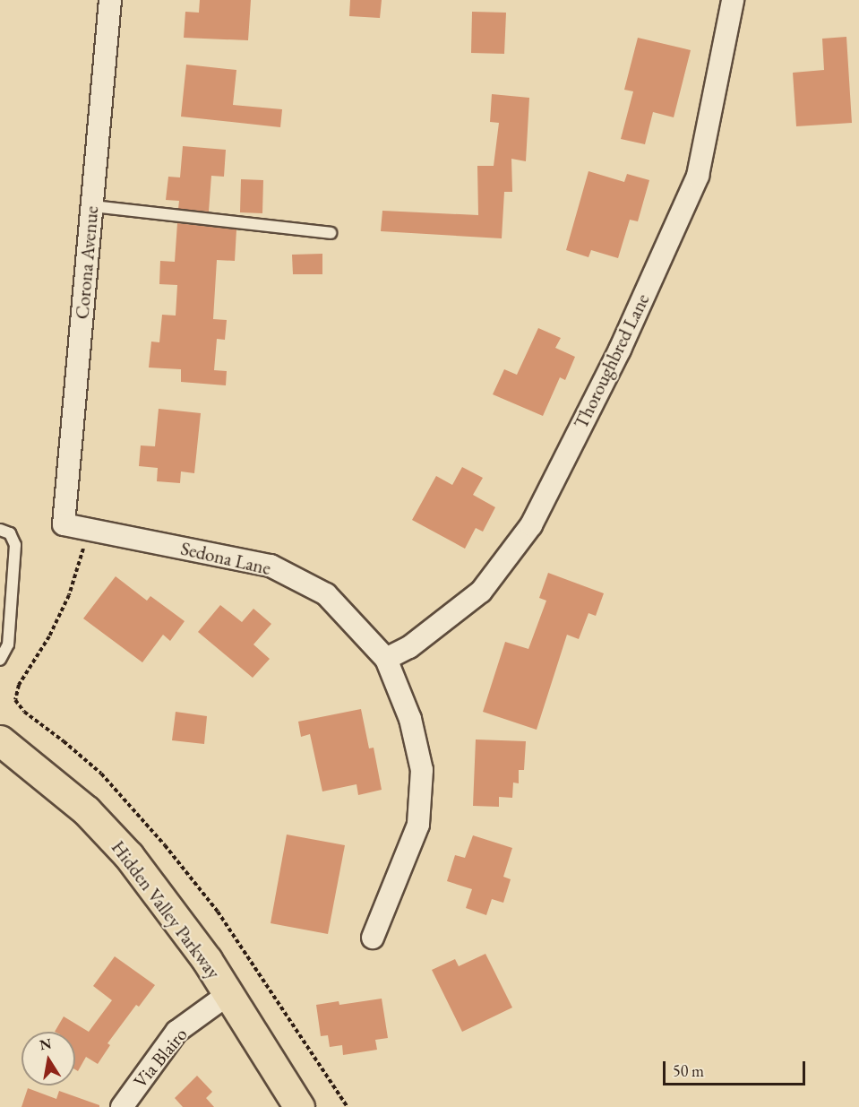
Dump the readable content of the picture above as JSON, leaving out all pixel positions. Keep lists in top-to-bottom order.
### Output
{
  "streets": {
    "main road": ["Hidden Valley Parkway"],
    "street": [
      "Corona Avenue",
      "Thoroughbred Lane",
      "Sedona Lane",
      "Via Blairo"
    ]
  },
  "crossings": [
    ["Corona Avenue", "Sedona Lane"],
    ["Thoroughbred Lane", "Sedona Lane"],
    ["Hidden Valley Parkway", "Via Blairo"]
  ],
  "scale_bar": "50 m",
  "north": "top"
}
